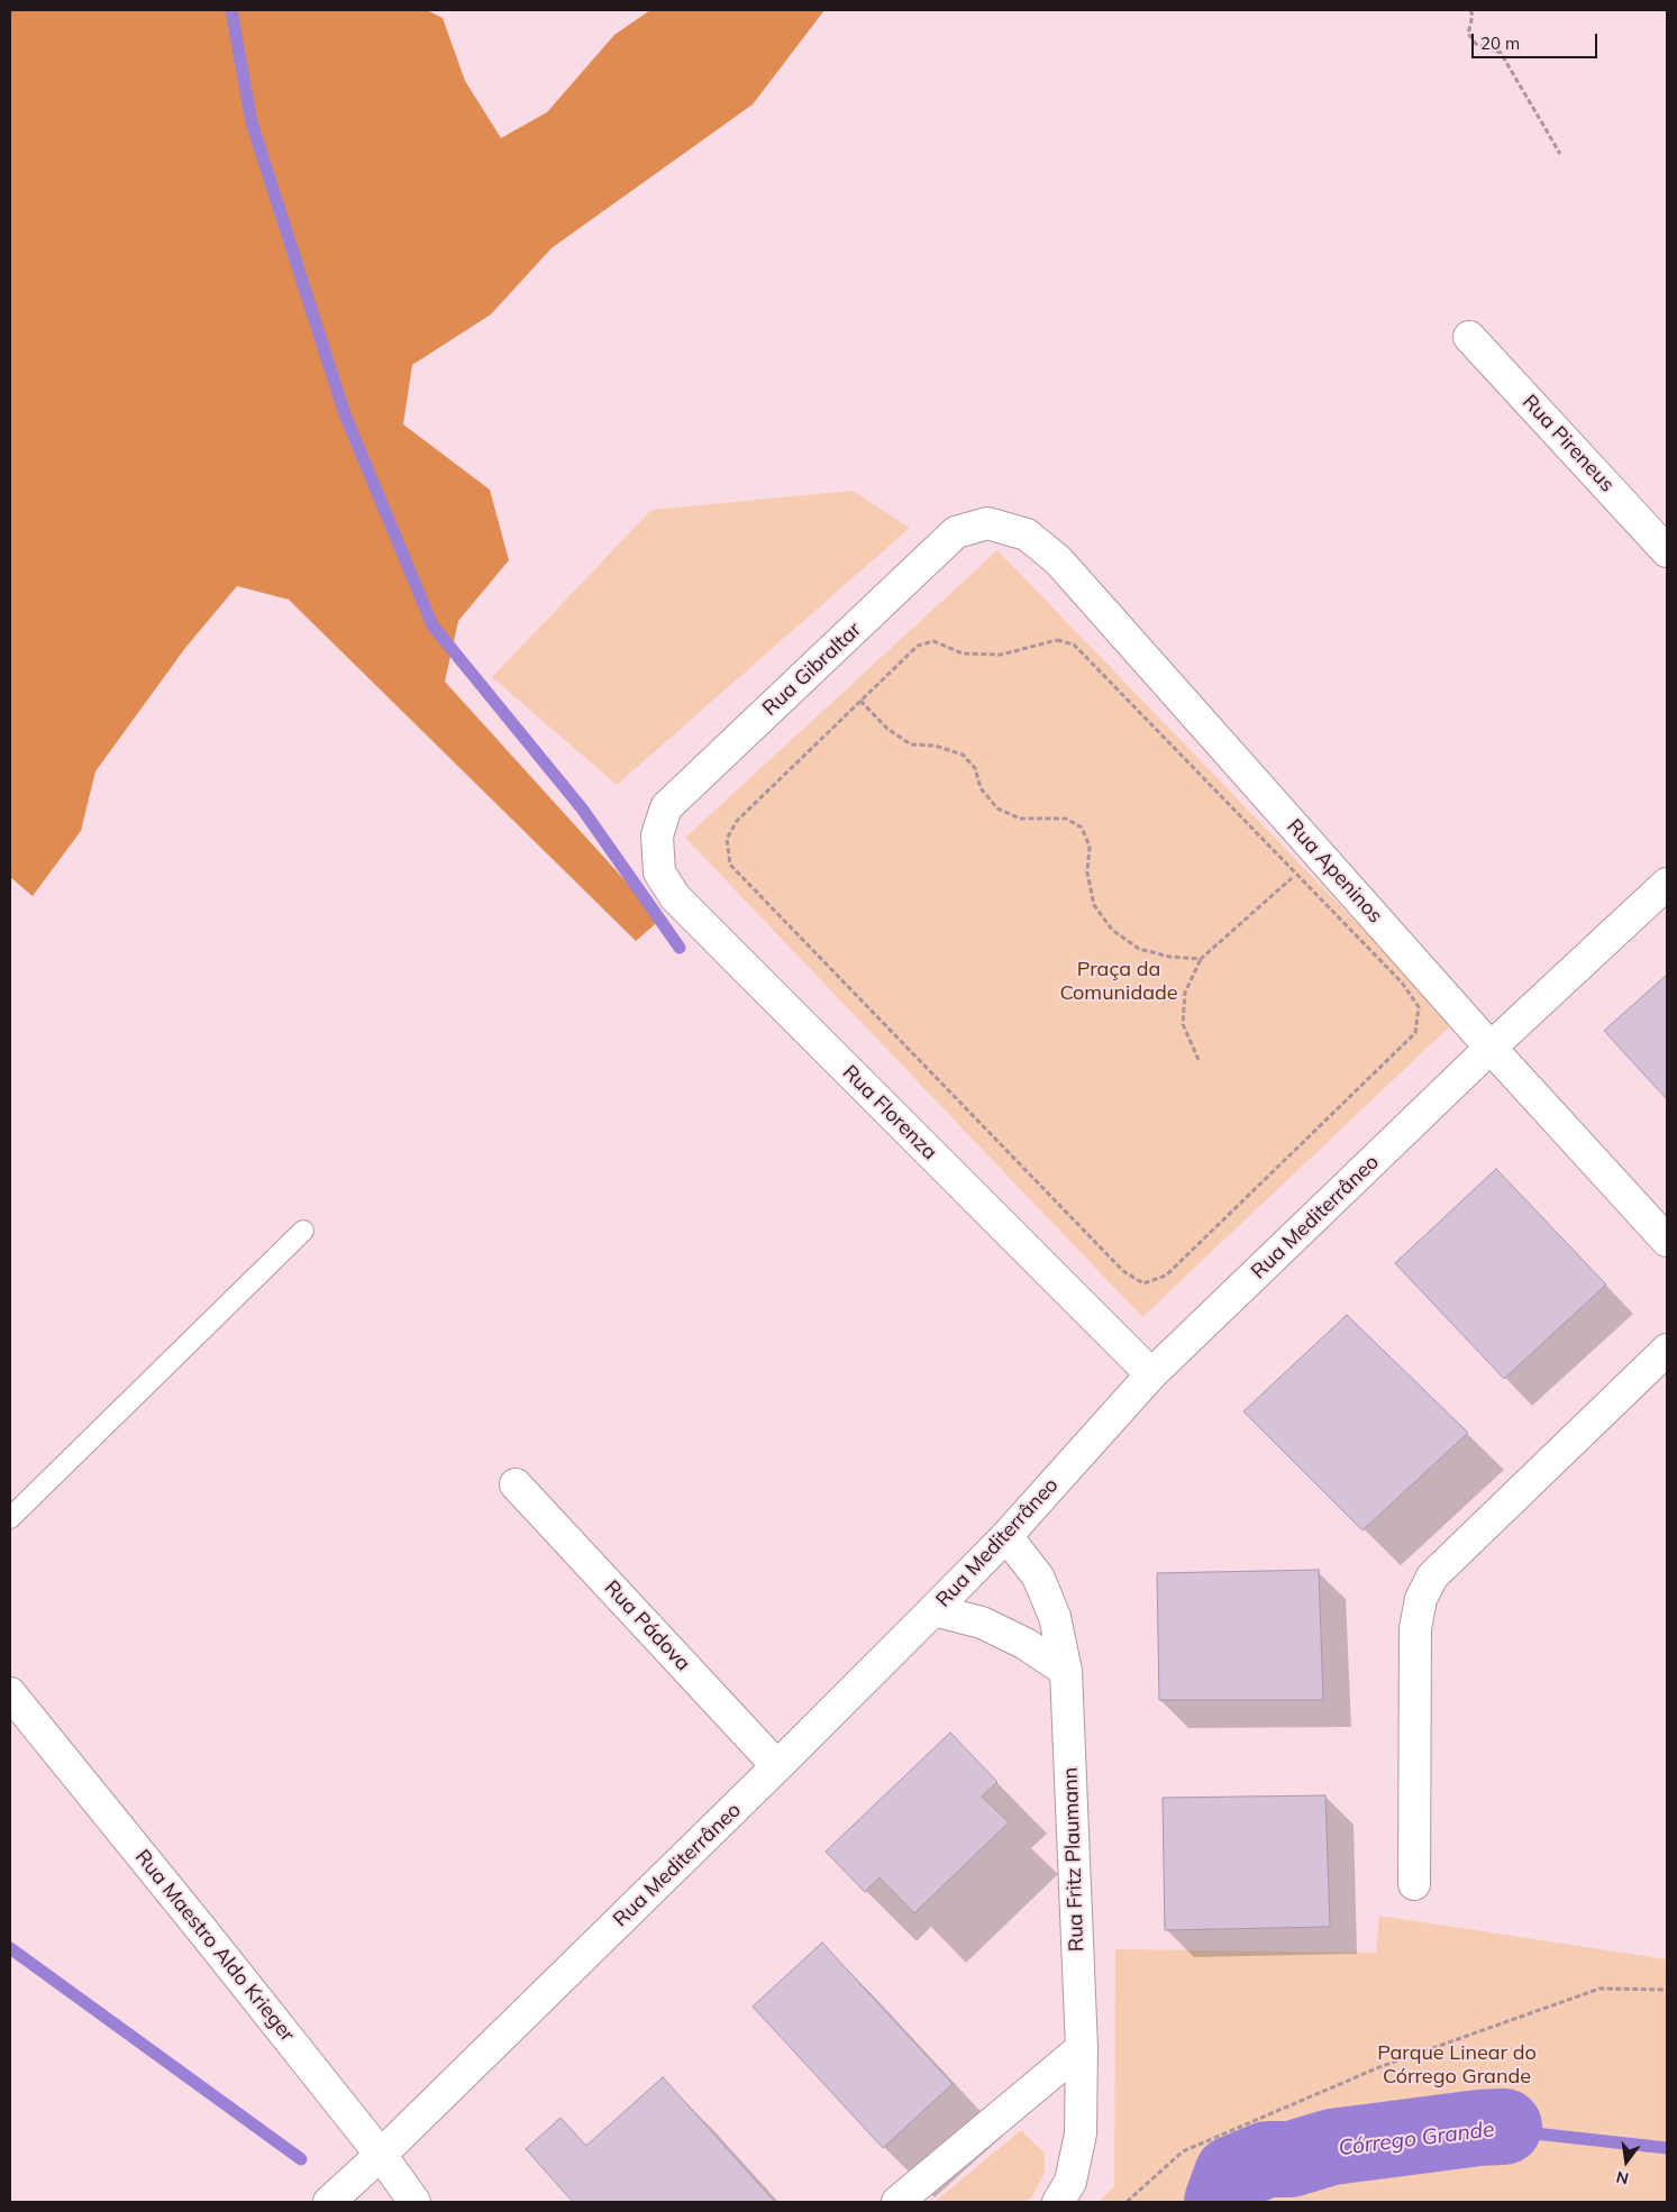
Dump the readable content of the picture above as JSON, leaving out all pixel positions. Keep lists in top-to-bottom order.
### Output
{
  "streets": {
    "street": [
      "Rua Pireneus",
      "Rua Gibraltar",
      "Rua Apeninos",
      "Rua Florenza",
      "Rua Mediterrâneo",
      "Rua Pádova",
      "Rua Fritz Plaumann",
      "Rua Maestro Aldo Krieger"
    ]
  },
  "crossings": [
    ["Rua Gibraltar", "Rua Apeninos"],
    ["Rua Gibraltar", "Rua Florenza"],
    ["Rua Apeninos", "Rua Mediterrâneo"],
    ["Rua Florenza", "Rua Mediterrâneo"],
    ["Rua Mediterrâneo", "Rua Pádova"],
    ["Rua Mediterrâneo", "Rua Fritz Plaumann"],
    ["Rua Mediterrâneo", "Rua Maestro Aldo Krieger"]
  ],
  "water": ["Córrego Grande"],
  "parks": ["Praça da Comunidade", "Parque Linear do Córrego Grande"],
  "scale_bar": "20 m",
  "north": "bottom"
}
